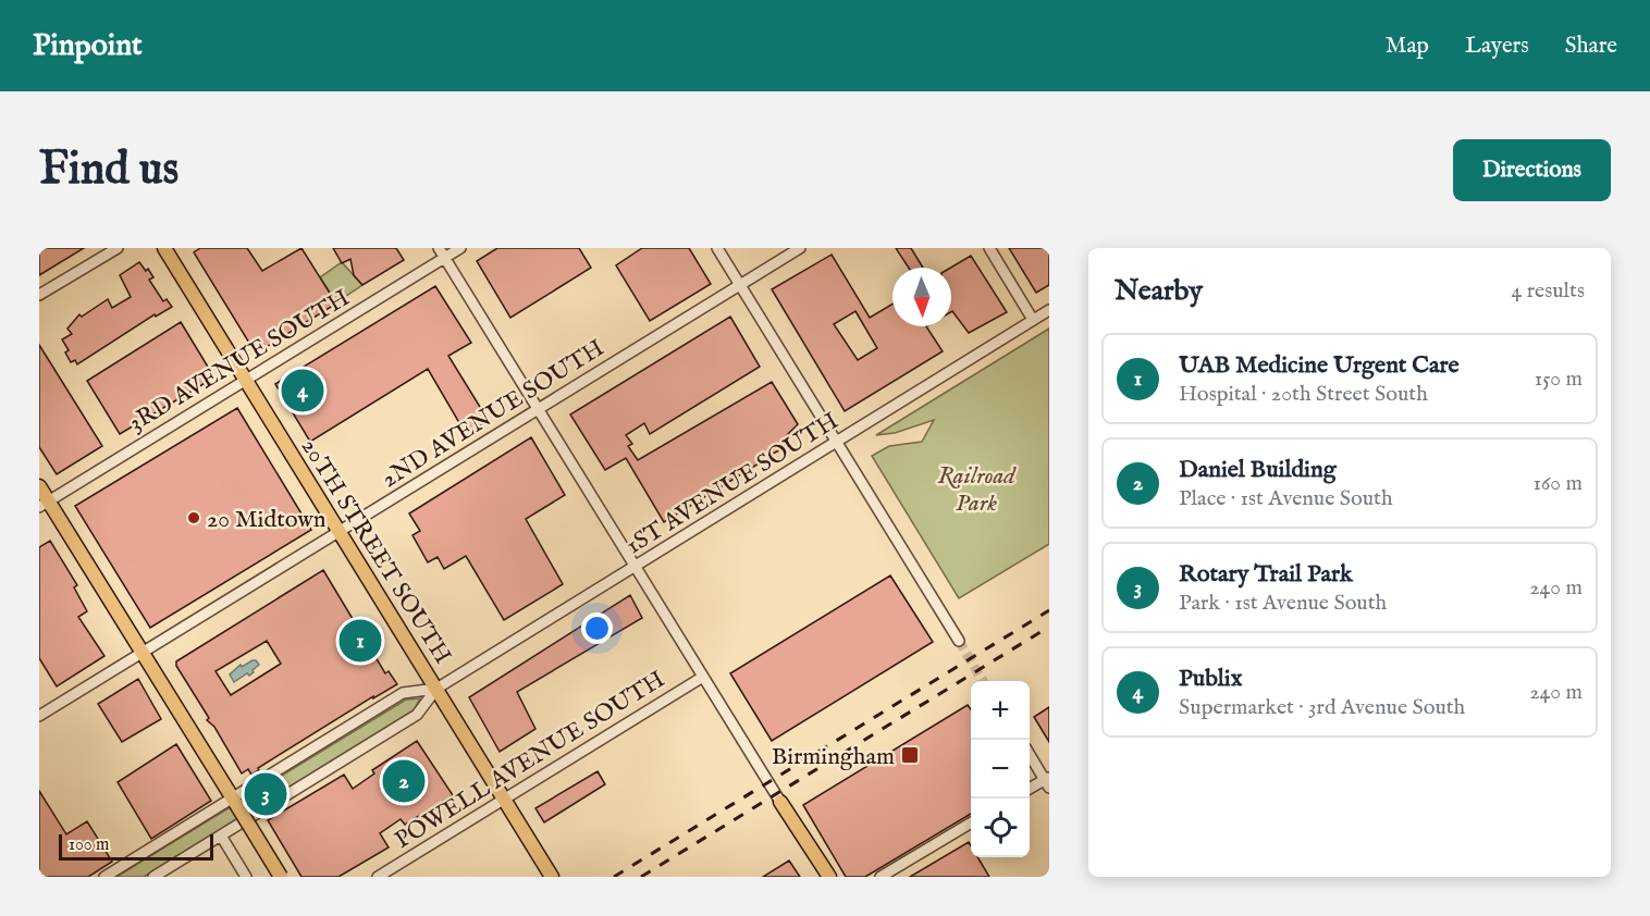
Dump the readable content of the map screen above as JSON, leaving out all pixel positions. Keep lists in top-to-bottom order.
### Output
{
  "streets": {
    "main road": ["20TH STREET SOUTH"],
    "street": [
      "3RD AVENUE SOUTH",
      "2ND AVENUE SOUTH",
      "1ST AVENUE SOUTH",
      "POWELL AVENUE SOUTH"
    ]
  },
  "crossings": [
    ["3RD AVENUE SOUTH", "20TH STREET SOUTH"],
    ["2ND AVENUE SOUTH", "20TH STREET SOUTH"],
    ["1ST AVENUE SOUTH", "20TH STREET SOUTH"],
    ["20TH STREET SOUTH", "POWELL AVENUE SOUTH"]
  ],
  "parks": ["Railroad Park"],
  "places": {
    "other": ["20 Midtown"],
    "transit": ["Birmingham"]
  },
  "scale_bar": "100 m",
  "north": "bottom",
  "page": {
    "header": "Pinpoint",
    "nav": ["Map", "Layers", "Share"],
    "buttons": "Directions",
    "title": "Find us",
    "heading": ["Nearby", "4 results"],
    "list": [
      {
        "mark": "1",
        "name": "UAB Medicine Urgent Care",
        "note": "Hospital · 20th Street South",
        "value": "150 m"
      },
      {
        "mark": "2",
        "name": "Daniel Building",
        "note": "Place · 1st Avenue South",
        "value": "160 m"
      },
      {
        "mark": "3",
        "name": "Rotary Trail Park",
        "note": "Park · 1st Avenue South",
        "value": "240 m"
      },
      {
        "mark": "4",
        "name": "Publix",
        "note": "Supermarket · 3rd Avenue South",
        "value": "240 m"
      }
    ],
    "pins": [
      "4",
      "1",
      "2",
      "3"
    ],
    "map_buttons": ["+", "−"],
    "scale": "100 m"
  }
}
